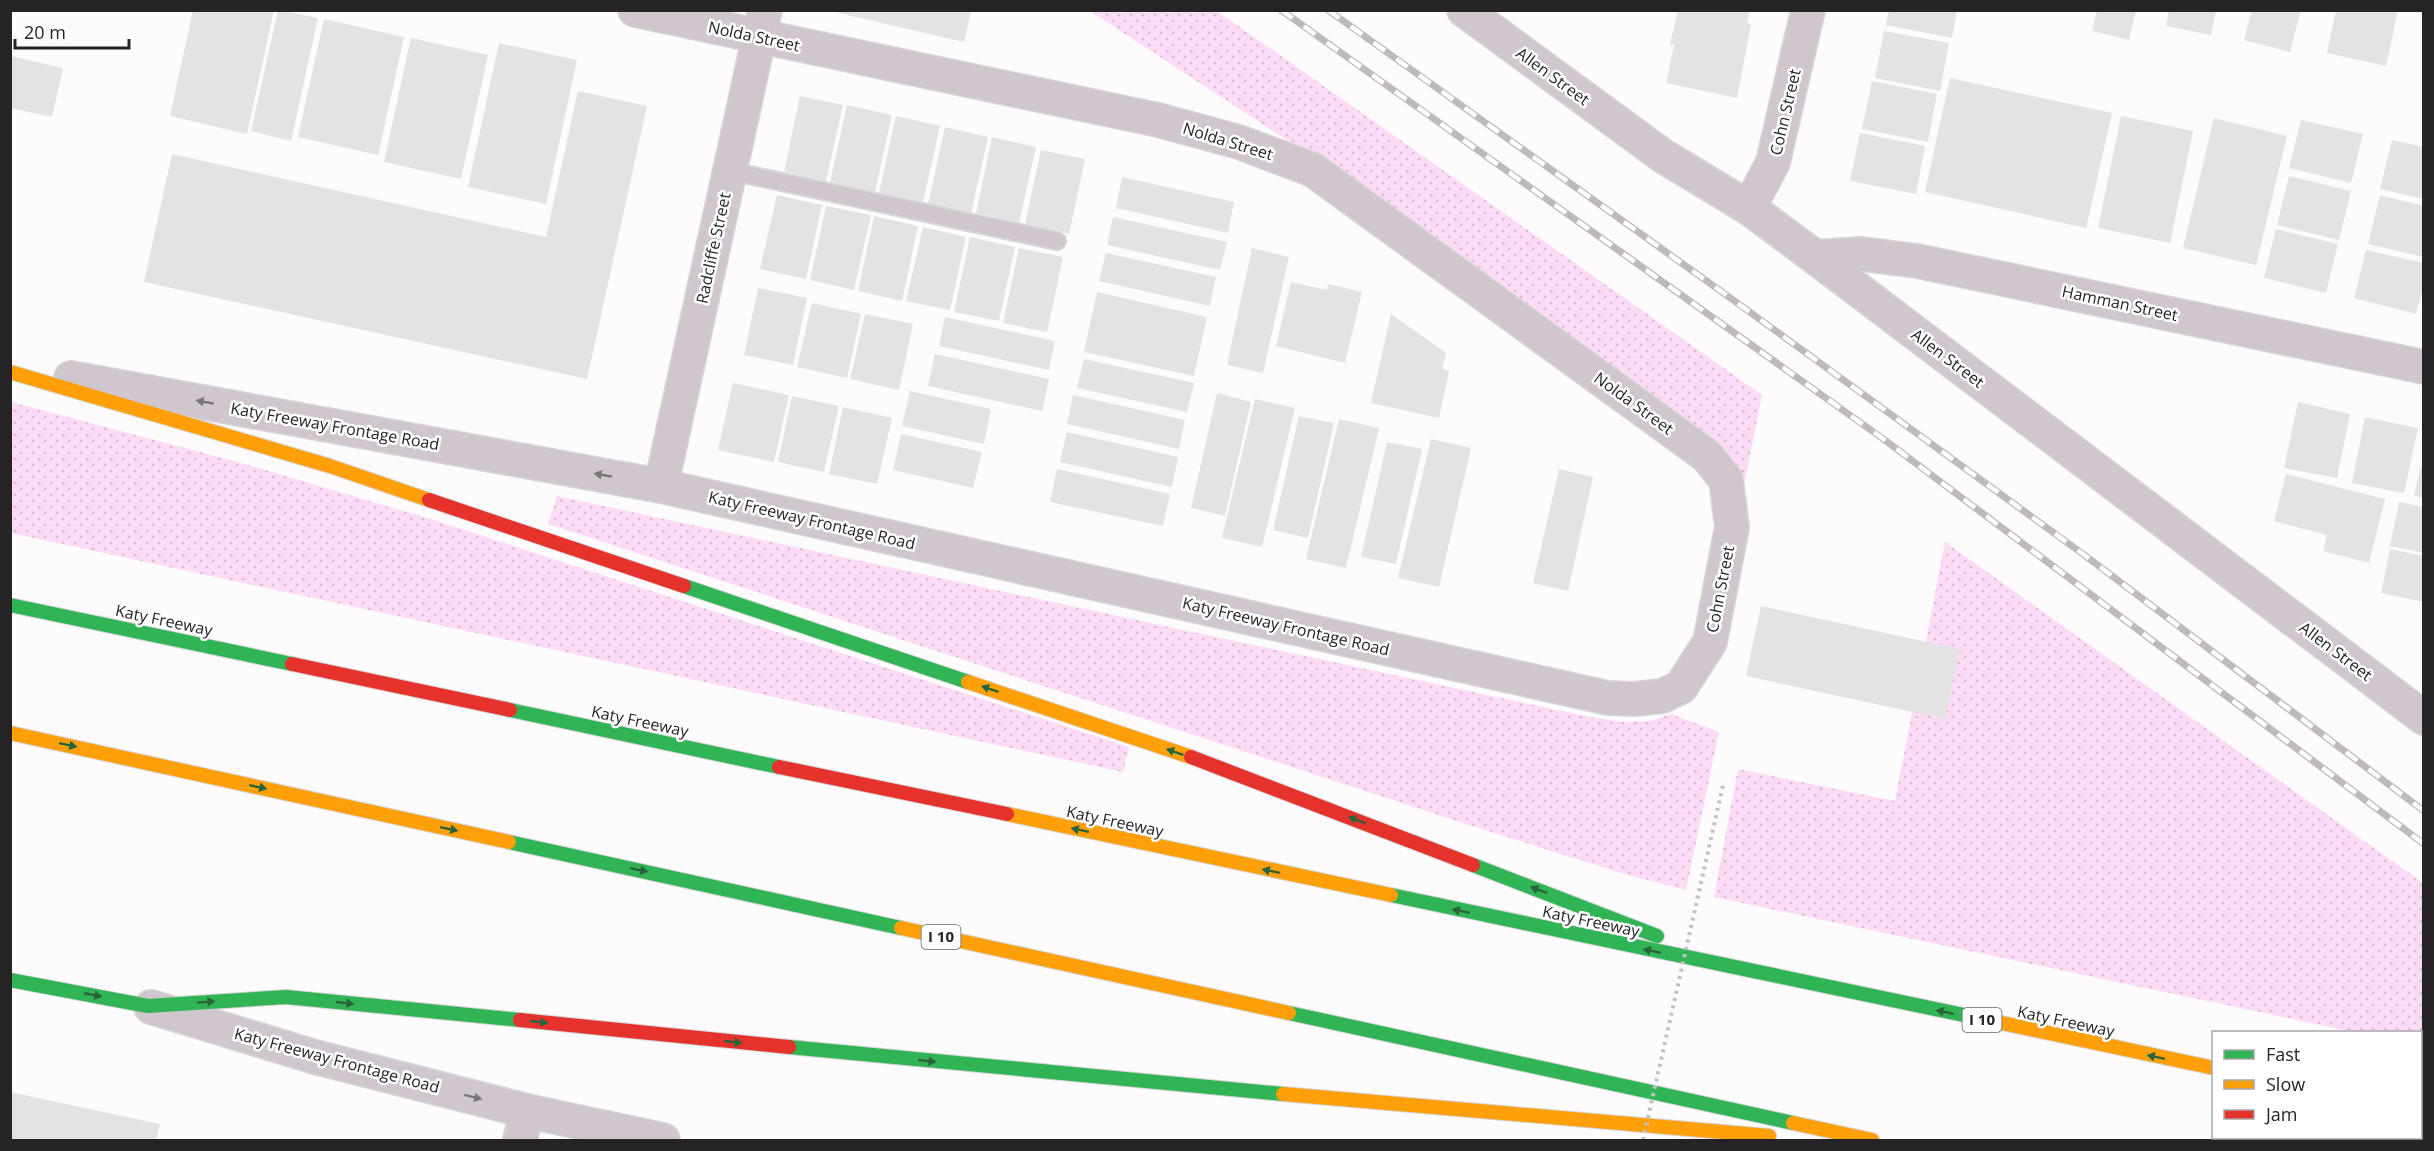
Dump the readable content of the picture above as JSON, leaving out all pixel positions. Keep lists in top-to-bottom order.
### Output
{
  "streets": {
    "main road": ["Katy Freeway Frontage Road", "Katy Freeway", "I 10"],
    "street": [
      "Nolda Street",
      "Allen Street",
      "Cohn Street",
      "Radcliffe Street",
      "Hamman Street"
    ]
  },
  "crossings": [
    ["Nolda Street", "Cohn Street"],
    ["Nolda Street", "Radcliffe Street"],
    ["Allen Street", "Cohn Street"],
    ["Allen Street", "Hamman Street"],
    ["Cohn Street", "Katy Freeway Frontage Road"],
    ["Radcliffe Street", "Katy Freeway Frontage Road"]
  ],
  "legend": ["Fast", "Slow", "Jam"],
  "scale_bar": "20 m"
}
